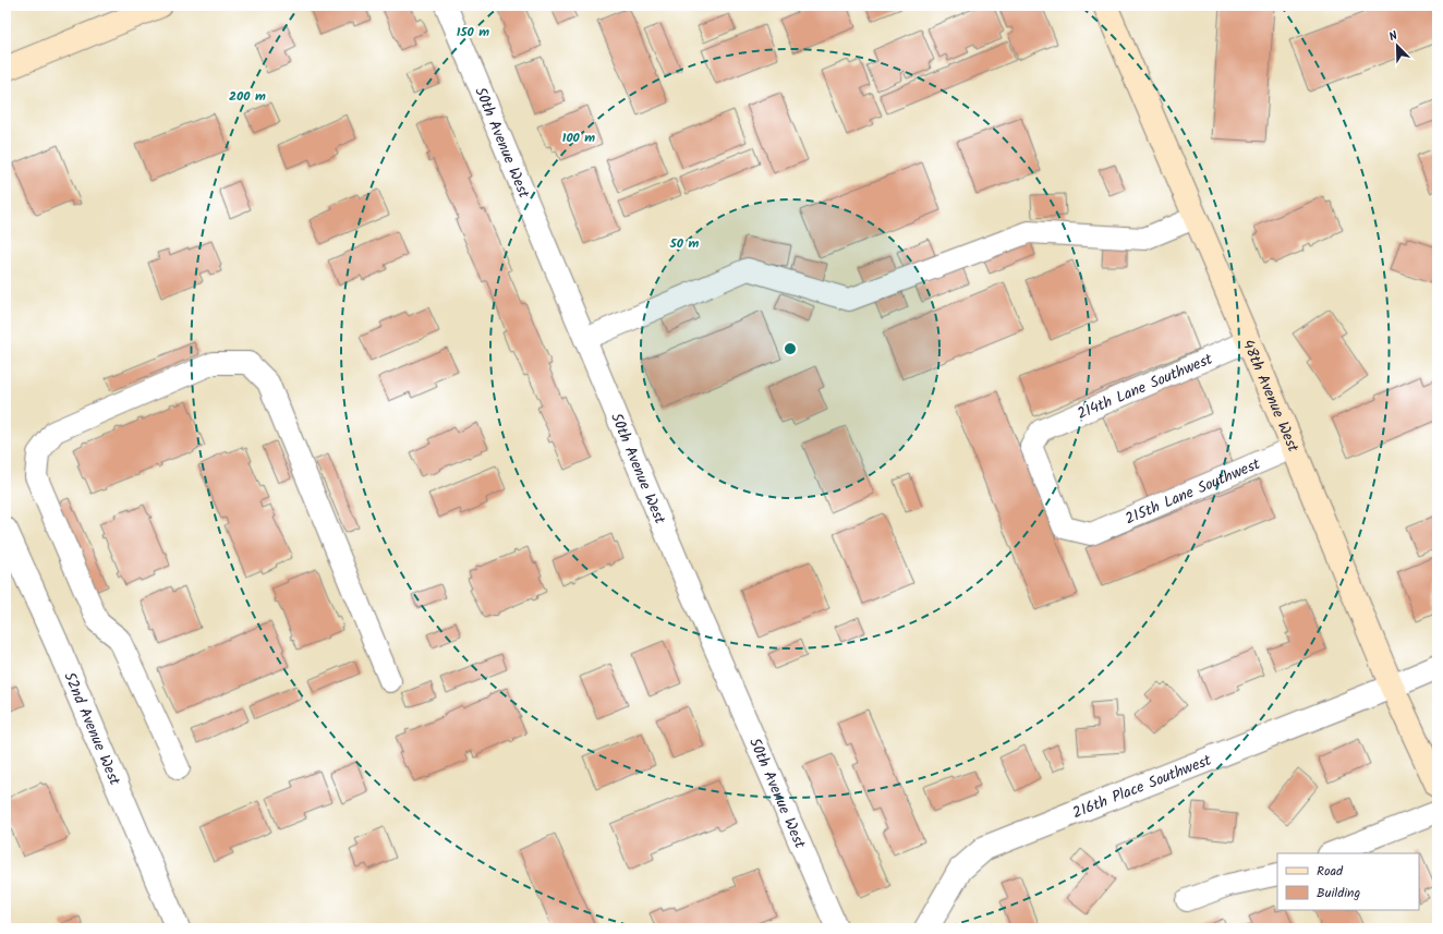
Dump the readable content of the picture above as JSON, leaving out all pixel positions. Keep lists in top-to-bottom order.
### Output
{
  "streets": {
    "main road": ["48th Avenue West"],
    "street": [
      "50th Avenue West",
      "214th Lane Southwest",
      "215th Lane Southwest",
      "52nd Avenue West",
      "216th Place Southwest"
    ]
  },
  "crossings": [
    ["214th Lane Southwest", "48th Avenue West"],
    ["214th Lane Southwest", "215th Lane Southwest"],
    ["48th Avenue West", "215th Lane Southwest"],
    ["48th Avenue West", "216th Place Southwest"]
  ],
  "legend": ["Road", "Building"],
  "north": "top left",
  "rings": [
    "150 m",
    "200 m",
    "100 m",
    "50 m"
  ]
}
